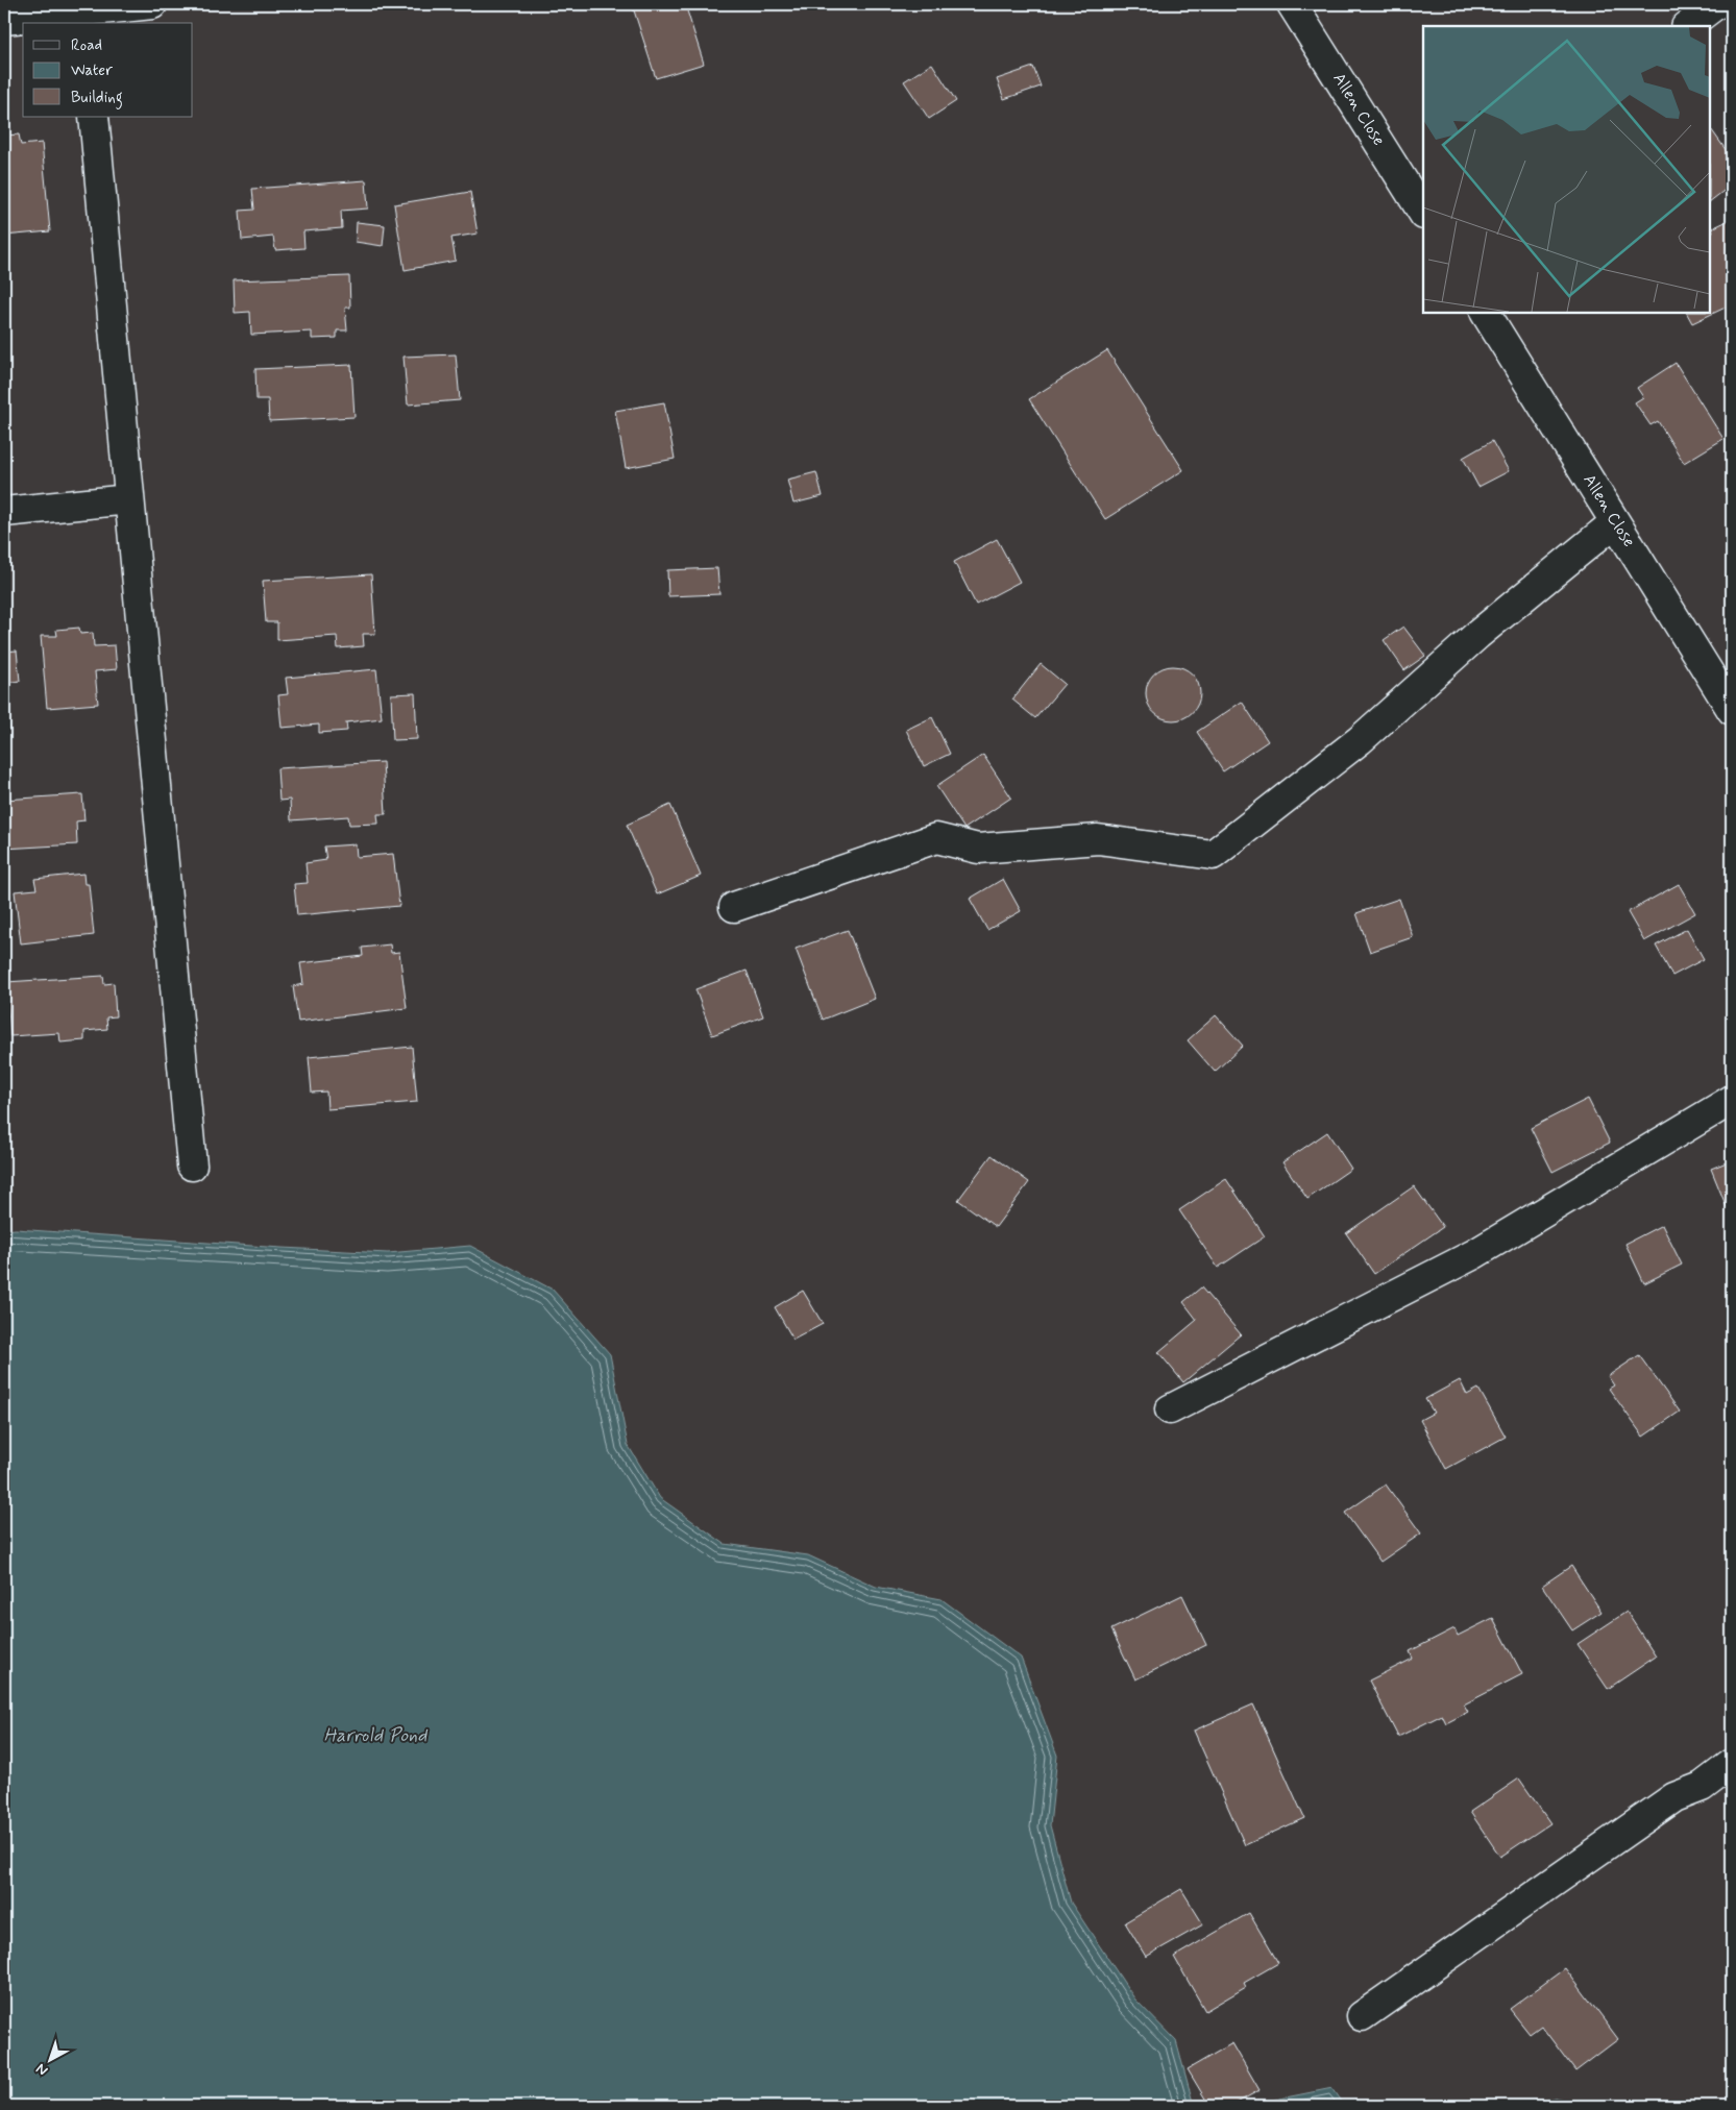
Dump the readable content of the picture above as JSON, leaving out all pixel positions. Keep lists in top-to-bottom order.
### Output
{
  "streets": {
    "street": ["Allen Close"]
  },
  "water": ["Harrold Pond"],
  "legend": ["Road", "Water", "Building"],
  "north": "bottom left"
}
